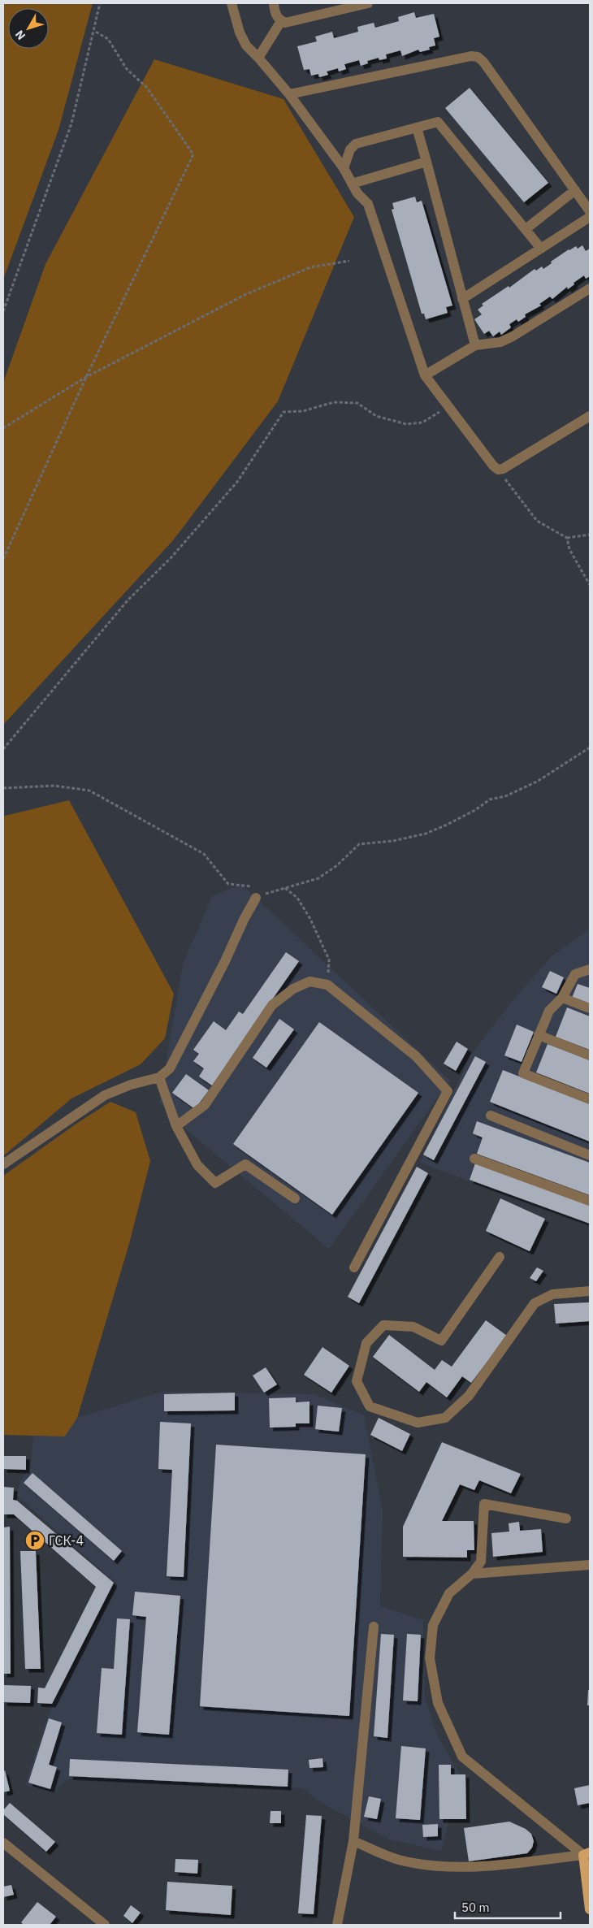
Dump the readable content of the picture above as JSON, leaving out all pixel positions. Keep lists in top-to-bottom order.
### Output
{
  "places": {
    "parking": ["ГСК-4"]
  },
  "scale_bar": "50 m",
  "north": "bottom left"
}
